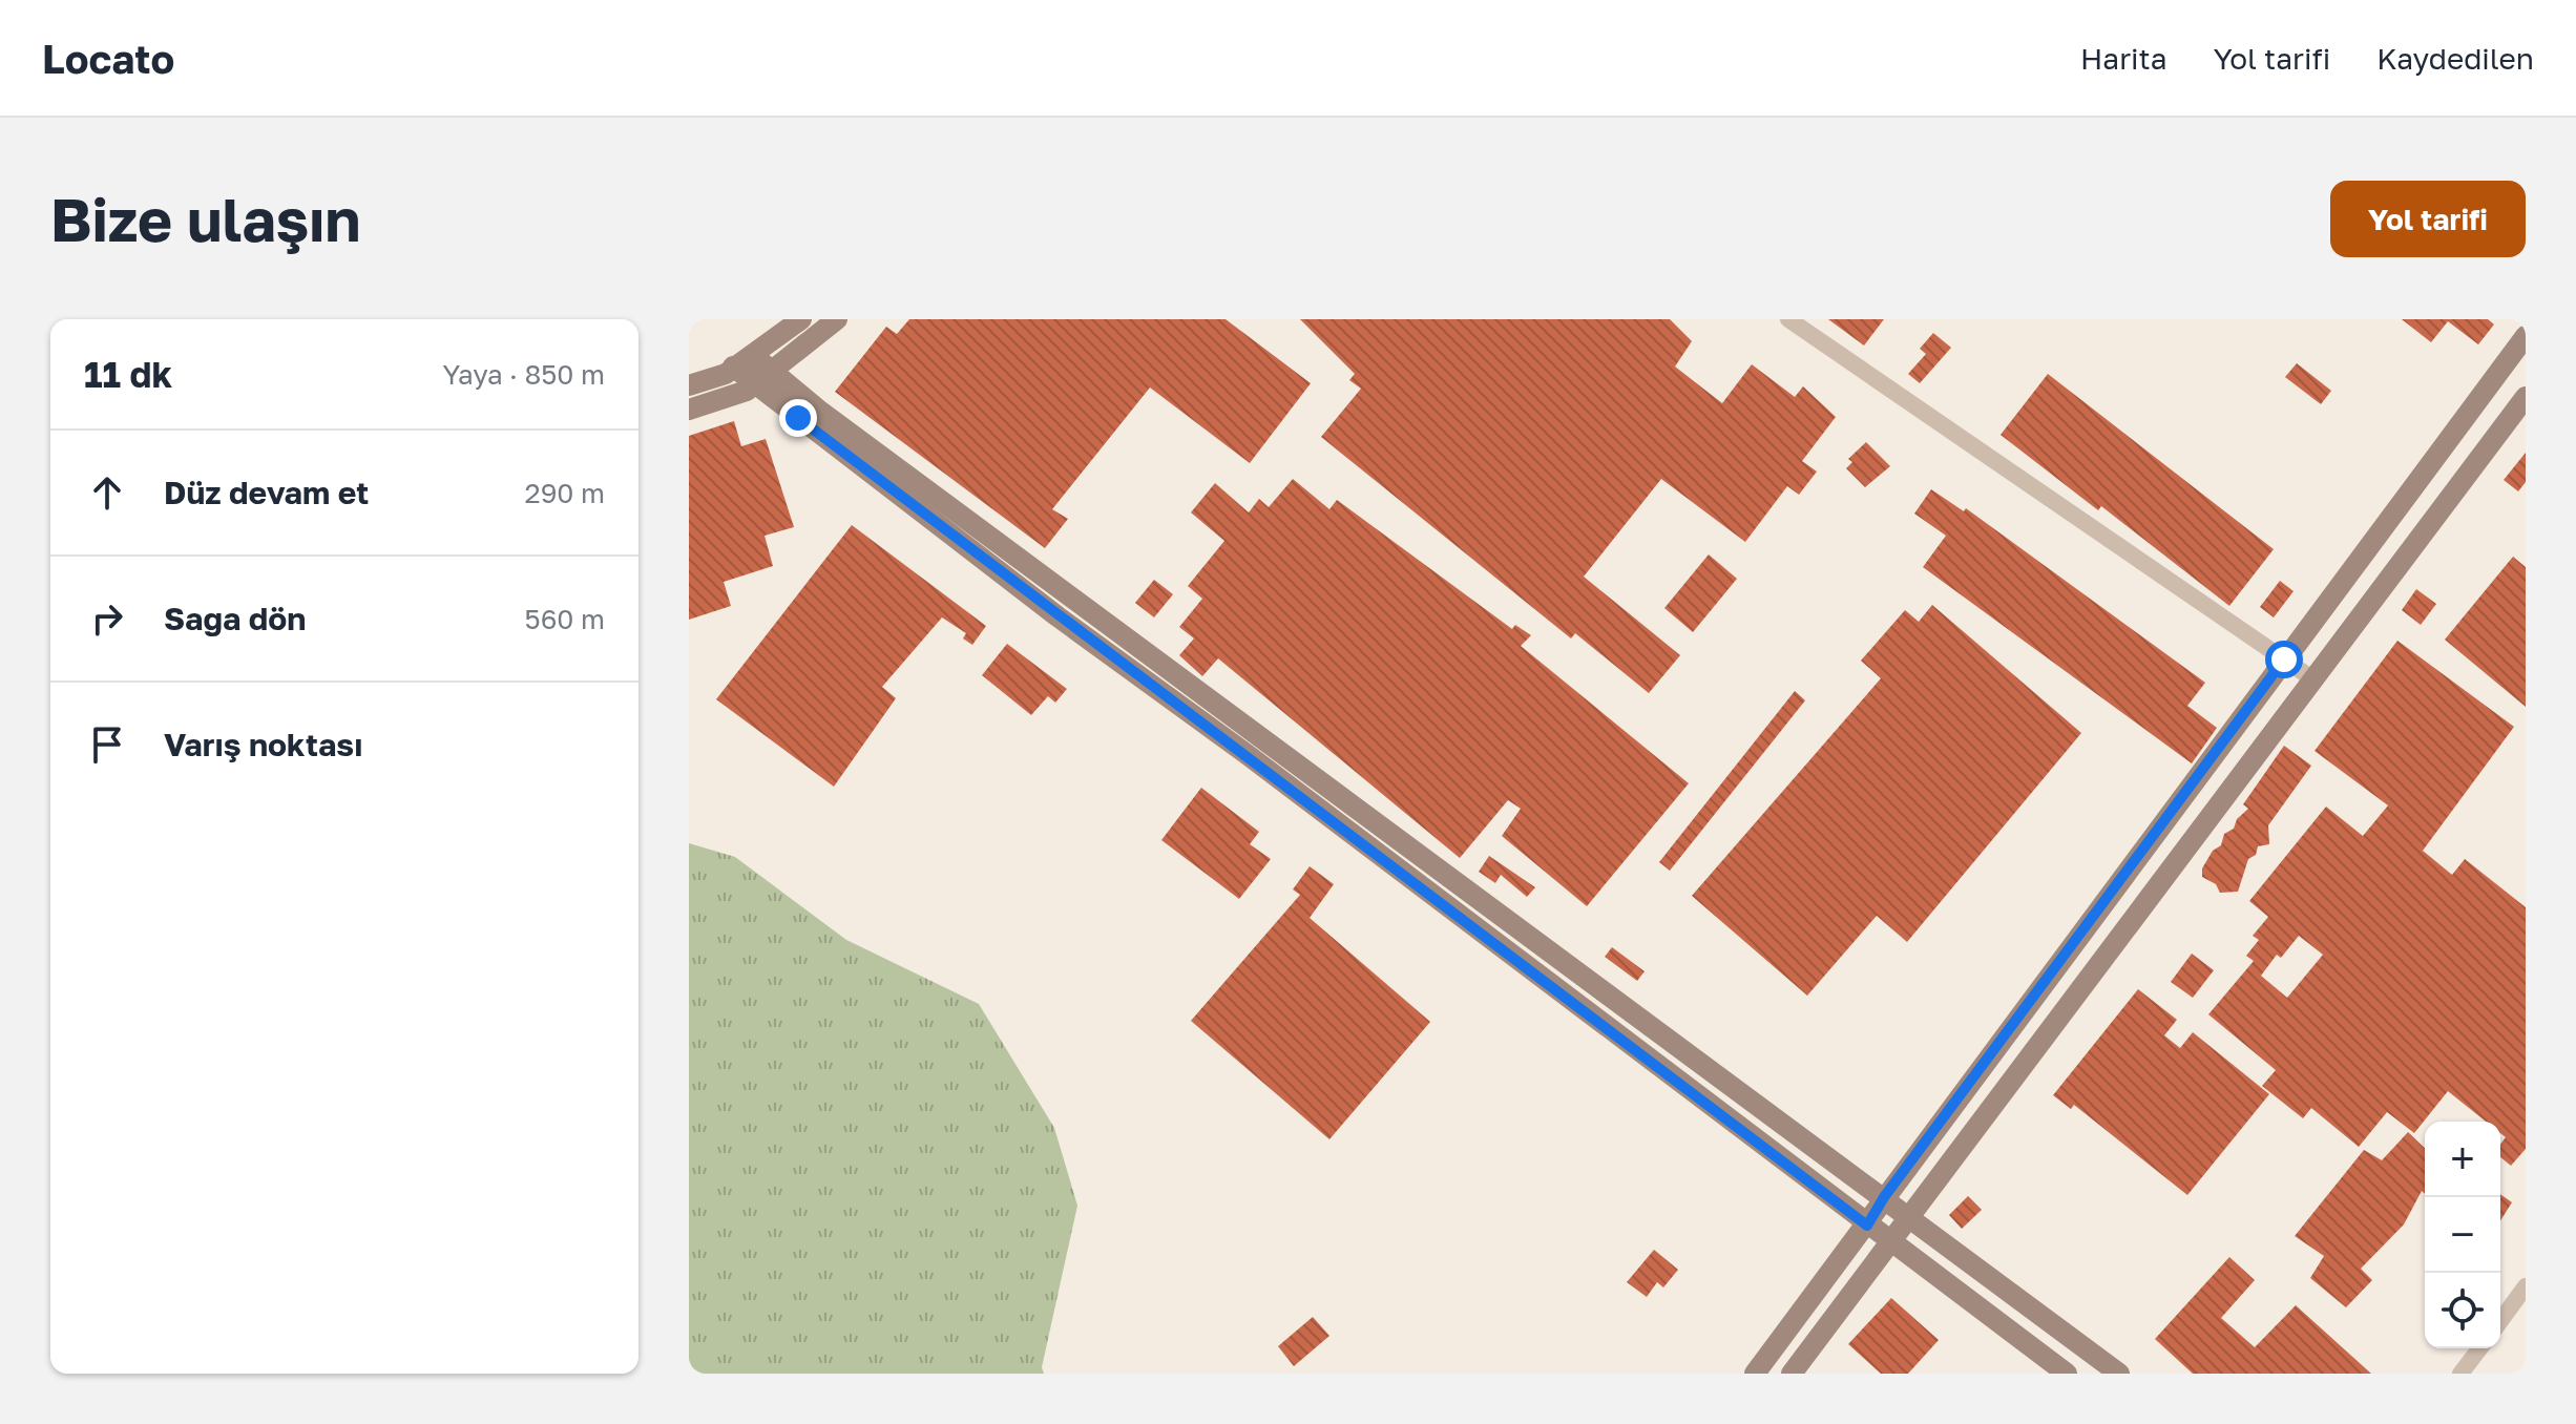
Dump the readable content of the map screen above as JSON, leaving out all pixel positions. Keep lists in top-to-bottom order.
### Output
{
  "page": {
    "header": "Locato",
    "nav": ["Harita", "Yol tarifi", "Kaydedilen"],
    "buttons": "Yol tarifi",
    "title": "Bize ulaşın",
    "heading": ["11 dk", "Yaya · 850 m"],
    "list": [
      ["Düz devam et", "290 m"],
      ["Sağa dön", "560 m"],
      "Varış noktası"
    ],
    "map_buttons": ["+", "−"]
  }
}
